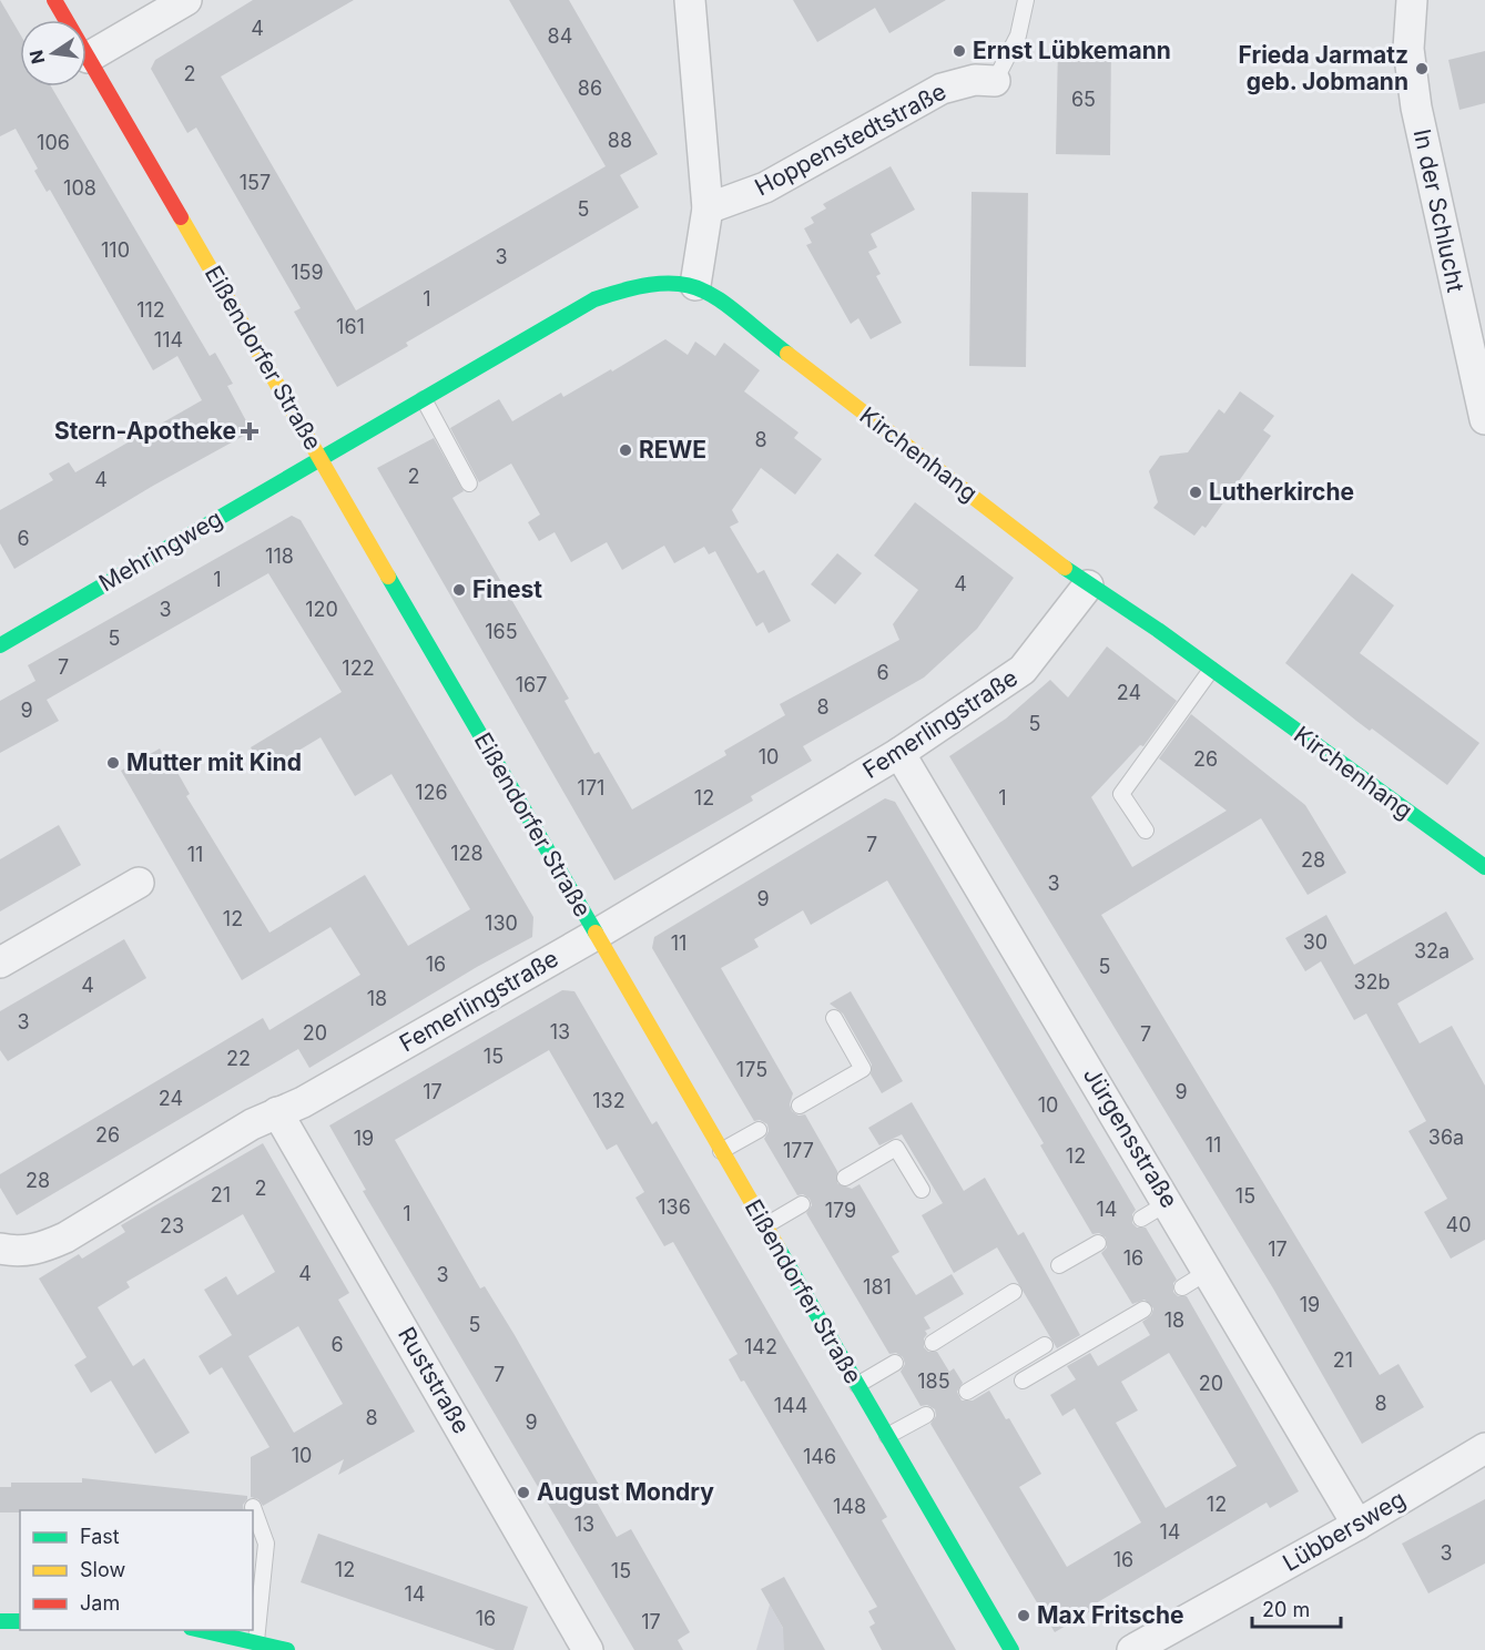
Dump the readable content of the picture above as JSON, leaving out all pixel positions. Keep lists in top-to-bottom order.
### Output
{
  "streets": {
    "main road": ["Eißendorfer Straße", "Kirchenhang", "Mehringweg"],
    "street": [
      "Hoppenstedtstraße",
      "In der Schlucht",
      "Femerlingstraße",
      "Jürgensstraße",
      "Ruststraße",
      "Lübbersweg"
    ]
  },
  "crossings": [
    ["Eißendorfer Straße", "Kirchenhang"],
    ["Eißendorfer Straße", "Mehringweg"],
    ["Eißendorfer Straße", "Femerlingstraße"],
    ["Kirchenhang", "Mehringweg"],
    ["Kirchenhang", "Femerlingstraße"],
    ["Femerlingstraße", "Jürgensstraße"],
    ["Femerlingstraße", "Ruststraße"],
    ["Jürgensstraße", "Lübbersweg"]
  ],
  "places": {
    "other": [
      "Ernst Lübkemann",
      "Frieda Jarmatz geb. Jobmann",
      "REWE",
      "Lutherkirche",
      "Finest",
      "Mutter mit Kind",
      "August Mondry",
      "Max Fritsche"
    ],
    "health": ["Stern-Apotheke"]
  },
  "house_numbers": [
    "4",
    "84",
    "2",
    "86",
    "65",
    "88",
    "106",
    "157",
    "108",
    "5",
    "110",
    "3",
    "159",
    "1",
    "112",
    "161",
    "114",
    "8",
    "2",
    "4",
    "6",
    "118",
    "1",
    "4",
    "3",
    "120",
    "165",
    "5",
    "7",
    "122",
    "6",
    "167",
    "24",
    "8",
    "9",
    "5",
    "10",
    "26",
    "171",
    "126",
    "12",
    "1",
    "7",
    "128",
    "11",
    "28",
    "3",
    "9",
    "12",
    "130",
    "30",
    "11",
    "32a",
    "16",
    "5",
    "32b",
    "4",
    "18",
    "3",
    "13",
    "20",
    "7",
    "15",
    "22",
    "175",
    "17",
    "9",
    "24",
    "132",
    "10",
    "26",
    "36a",
    "19",
    "11",
    "177",
    "12",
    "28",
    "2",
    "21",
    "15",
    "136",
    "14",
    "179",
    "1",
    "40",
    "23",
    "17",
    "16",
    "4",
    "3",
    "181",
    "19",
    "18",
    "5",
    "6",
    "142",
    "21",
    "7",
    "185",
    "20",
    "8",
    "144",
    "8",
    "9",
    "10",
    "146",
    "12",
    "148",
    "13",
    "14",
    "3",
    "16",
    "12",
    "15",
    "14",
    "16",
    "17"
  ],
  "legend": ["Fast", "Slow", "Jam"],
  "scale_bar": "20 m",
  "north": "left"
}
